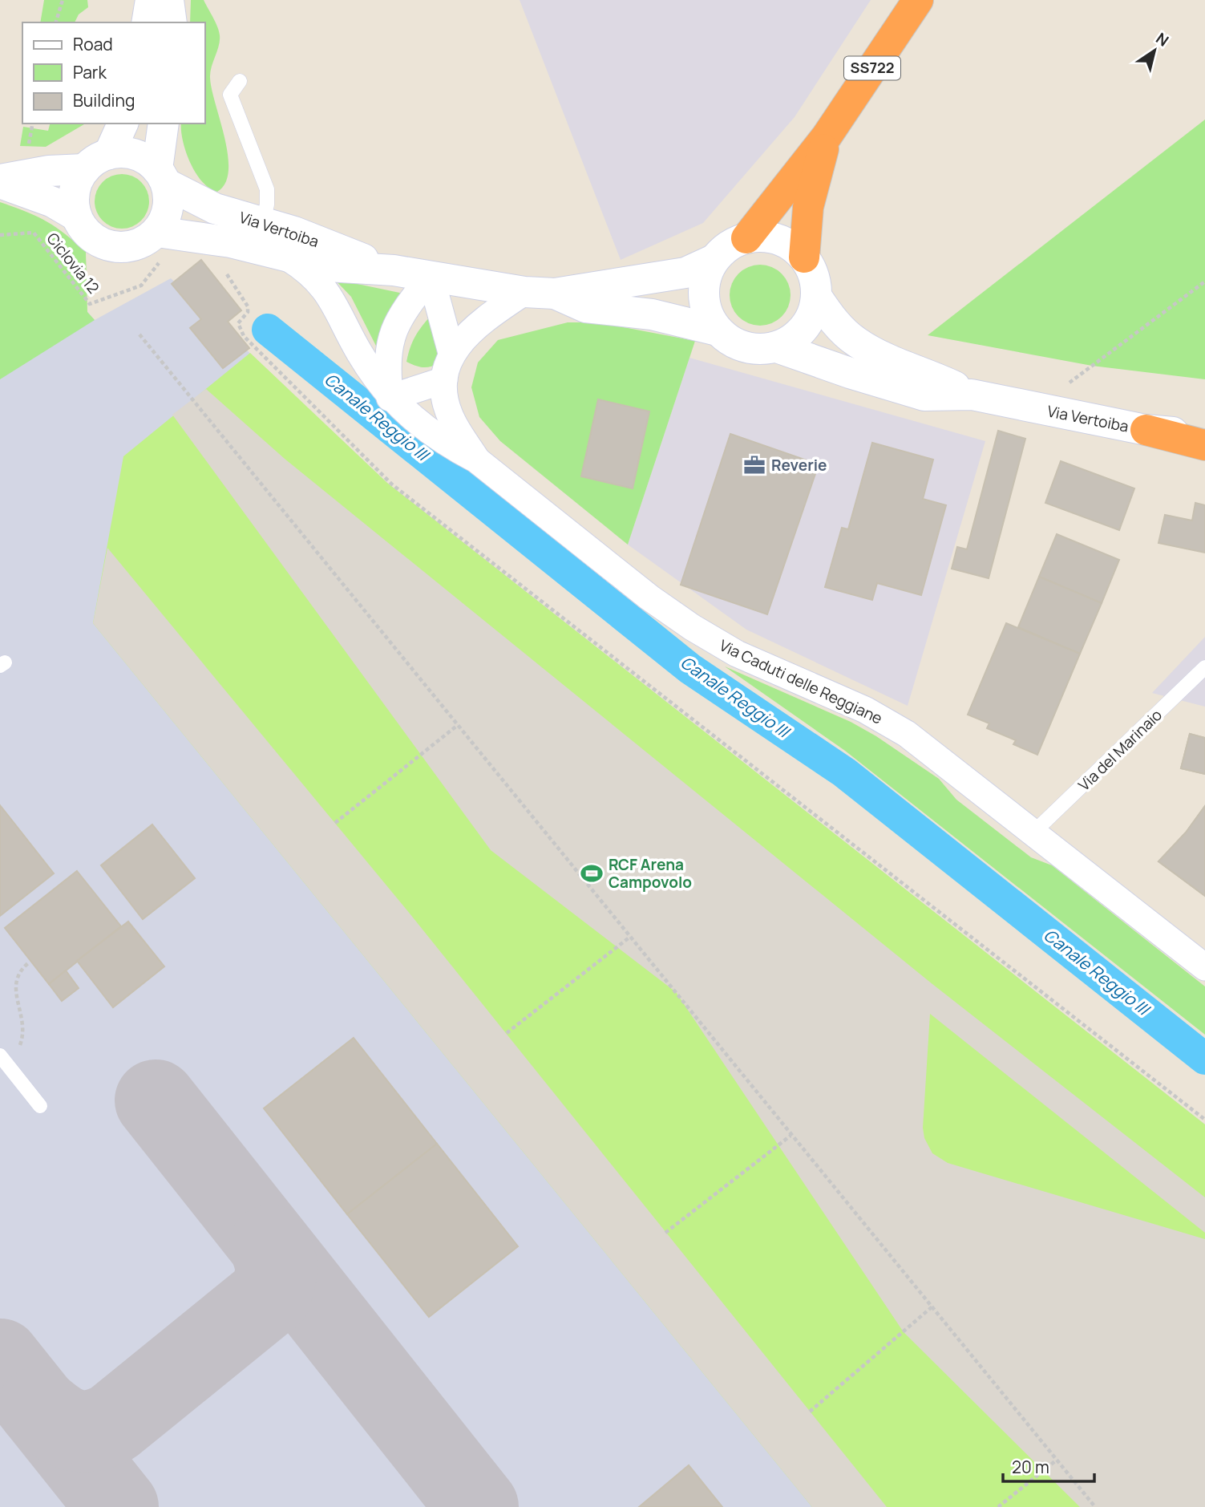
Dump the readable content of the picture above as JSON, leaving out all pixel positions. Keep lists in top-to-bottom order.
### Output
{
  "streets": {
    "highway": ["SS722"],
    "main road": ["Via Vertoiba"],
    "street": ["Via Caduti delle Reggiane"],
    "lane": ["Via del Marinaio"],
    "path": ["Ciclovia 12"]
  },
  "crossings": [
    ["SS722", "Via Vertoiba"],
    ["Via Vertoiba", "Ciclovia 12"],
    ["Via Vertoiba", "Via Caduti delle Reggiane"],
    ["Via Caduti delle Reggiane", "Via del Marinaio"]
  ],
  "water": ["Canale Reggio III"],
  "places": {
    "office": ["Reverie"],
    "sports": ["RCF Arena Campovolo"]
  },
  "legend": ["Road", "Park", "Building"],
  "scale_bar": "20 m",
  "north": "top right"
}
